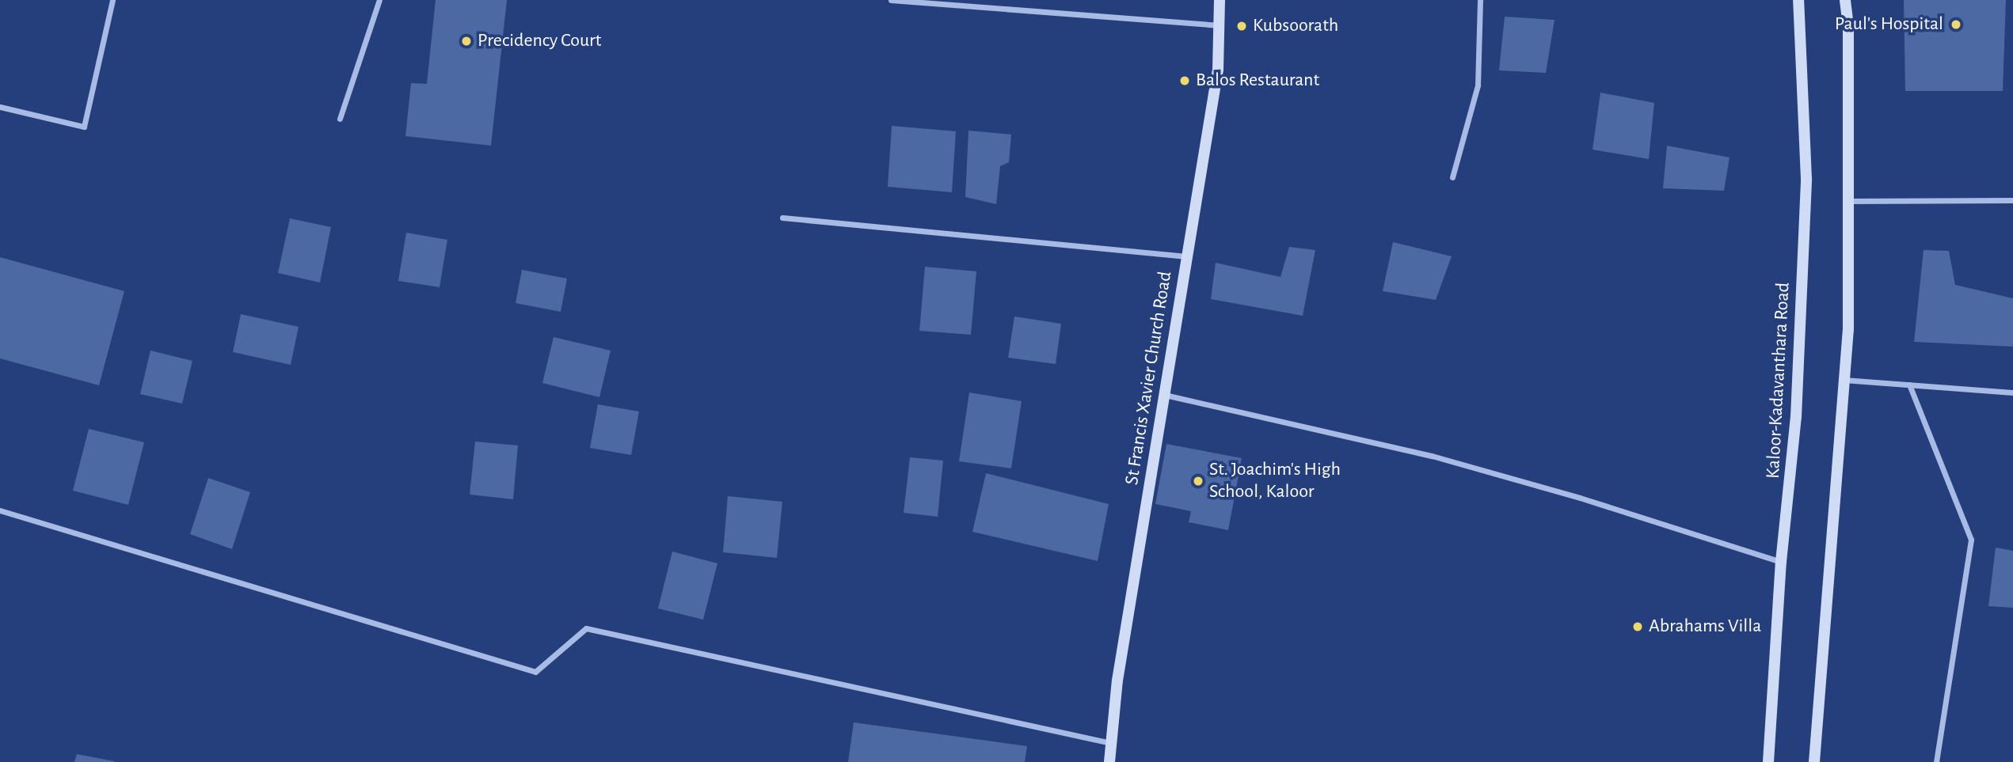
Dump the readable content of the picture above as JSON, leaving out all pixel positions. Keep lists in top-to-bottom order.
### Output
{
  "streets": {
    "main road": ["St Francis Xavier Church Road", "Kaloor-Kadavanthara Road"]
  },
  "places": [
    "Paul's Hospital",
    "Kubsoorath",
    "Precidency Court",
    "Balos Restaurant",
    "St. Joachim's High School, Kaloor",
    "Abrahams Villa"
  ]
}
